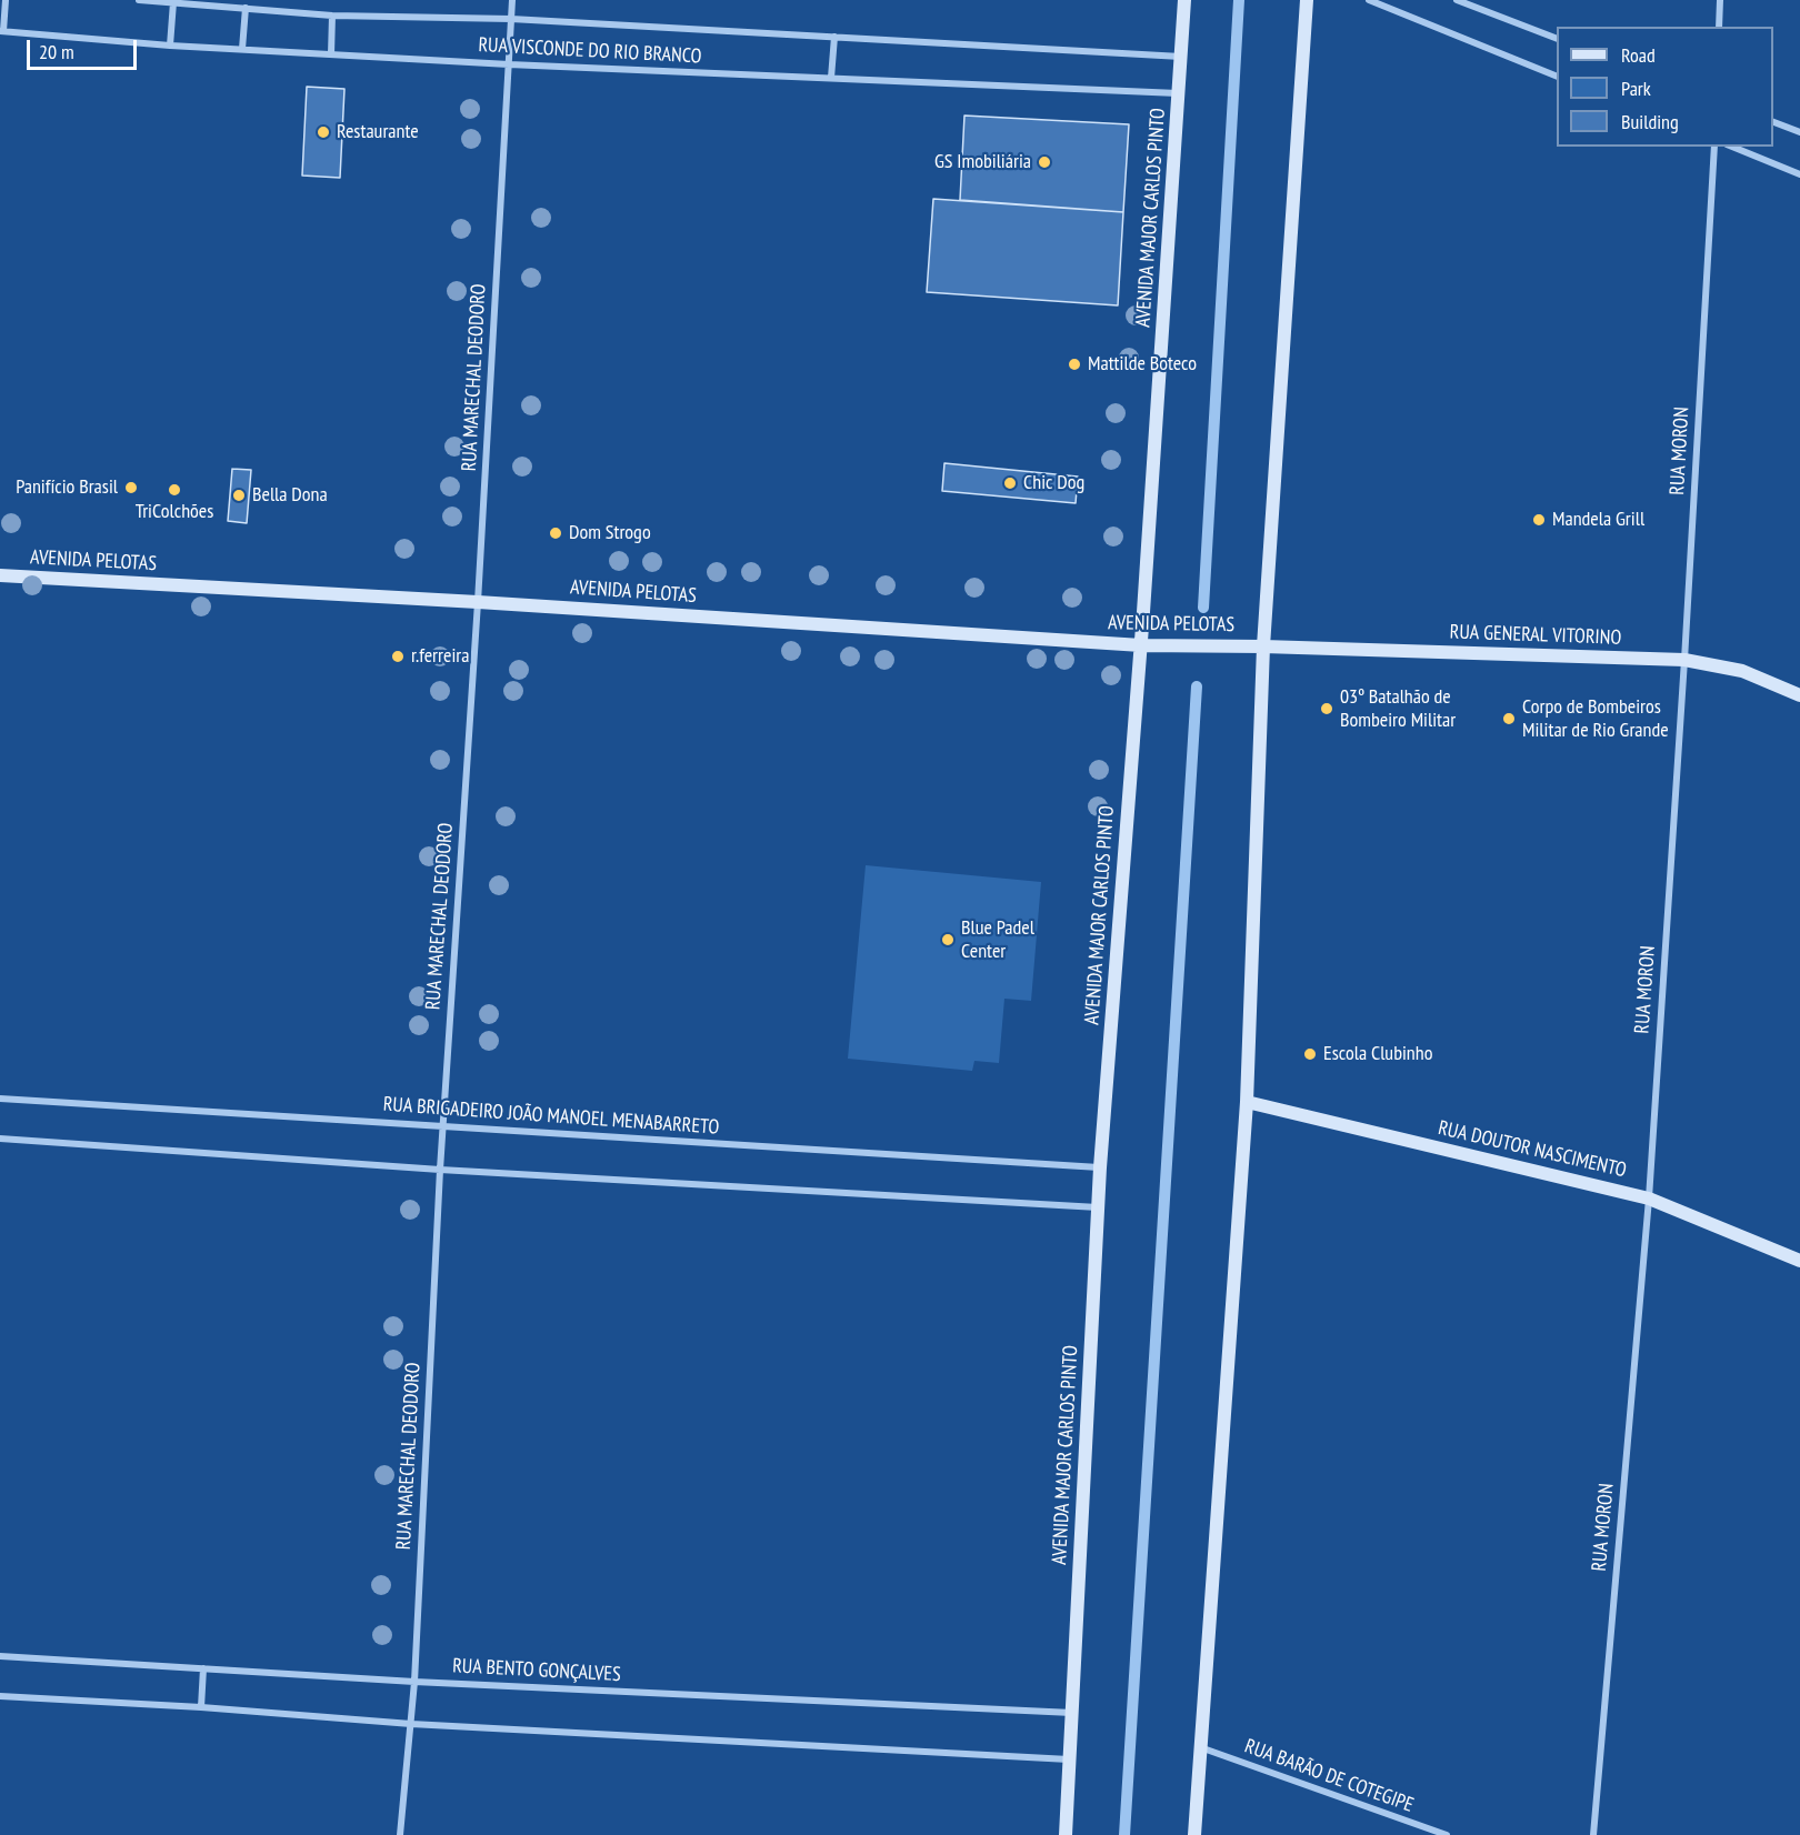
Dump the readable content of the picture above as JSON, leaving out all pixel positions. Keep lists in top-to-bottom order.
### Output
{
  "streets": {
    "street": [
      "RUA VISCONDE DO RIO BRANCO",
      "AVENIDA MAJOR CARLOS PINTO",
      "RUA MARECHAL DEODORO",
      "RUA MORON",
      "AVENIDA PELOTAS",
      "RUA GENERAL VITORINO",
      "RUA BRIGADEIRO JOÃO MANOEL MENABARRETO",
      "RUA DOUTOR NASCIMENTO",
      "RUA BENTO GONÇALVES",
      "RUA BARÃO DE COTEGIPE"
    ]
  },
  "crossings": [
    ["RUA VISCONDE DO RIO BRANCO", "AVENIDA MAJOR CARLOS PINTO"],
    ["RUA VISCONDE DO RIO BRANCO", "RUA MARECHAL DEODORO"],
    ["AVENIDA MAJOR CARLOS PINTO", "AVENIDA PELOTAS"],
    ["AVENIDA MAJOR CARLOS PINTO", "RUA BRIGADEIRO JOÃO MANOEL MENABARRETO"],
    ["AVENIDA MAJOR CARLOS PINTO", "RUA BENTO GONÇALVES"],
    ["RUA MARECHAL DEODORO", "AVENIDA PELOTAS"],
    ["RUA MARECHAL DEODORO", "RUA BRIGADEIRO JOÃO MANOEL MENABARRETO"],
    ["RUA MARECHAL DEODORO", "RUA BENTO GONÇALVES"],
    ["RUA MORON", "RUA GENERAL VITORINO"],
    ["RUA MORON", "RUA DOUTOR NASCIMENTO"],
    ["AVENIDA PELOTAS", "RUA GENERAL VITORINO"]
  ],
  "places": [
    "Restaurante",
    "GS Imobiliária",
    "Mattilde Boteco",
    "Chic Dog",
    "Panifício Brasil",
    "TriColchões",
    "Bella Dona",
    "Mandela Grill",
    "Dom Strogo",
    "r.ferreira",
    "03º Batalhão de Bombeiro Militar",
    "Corpo de Bombeiros Militar de Rio Grande",
    "Blue Padel Center",
    "Escola Clubinho"
  ],
  "legend": ["Road", "Park", "Building"],
  "scale_bar": "20 m"
}
